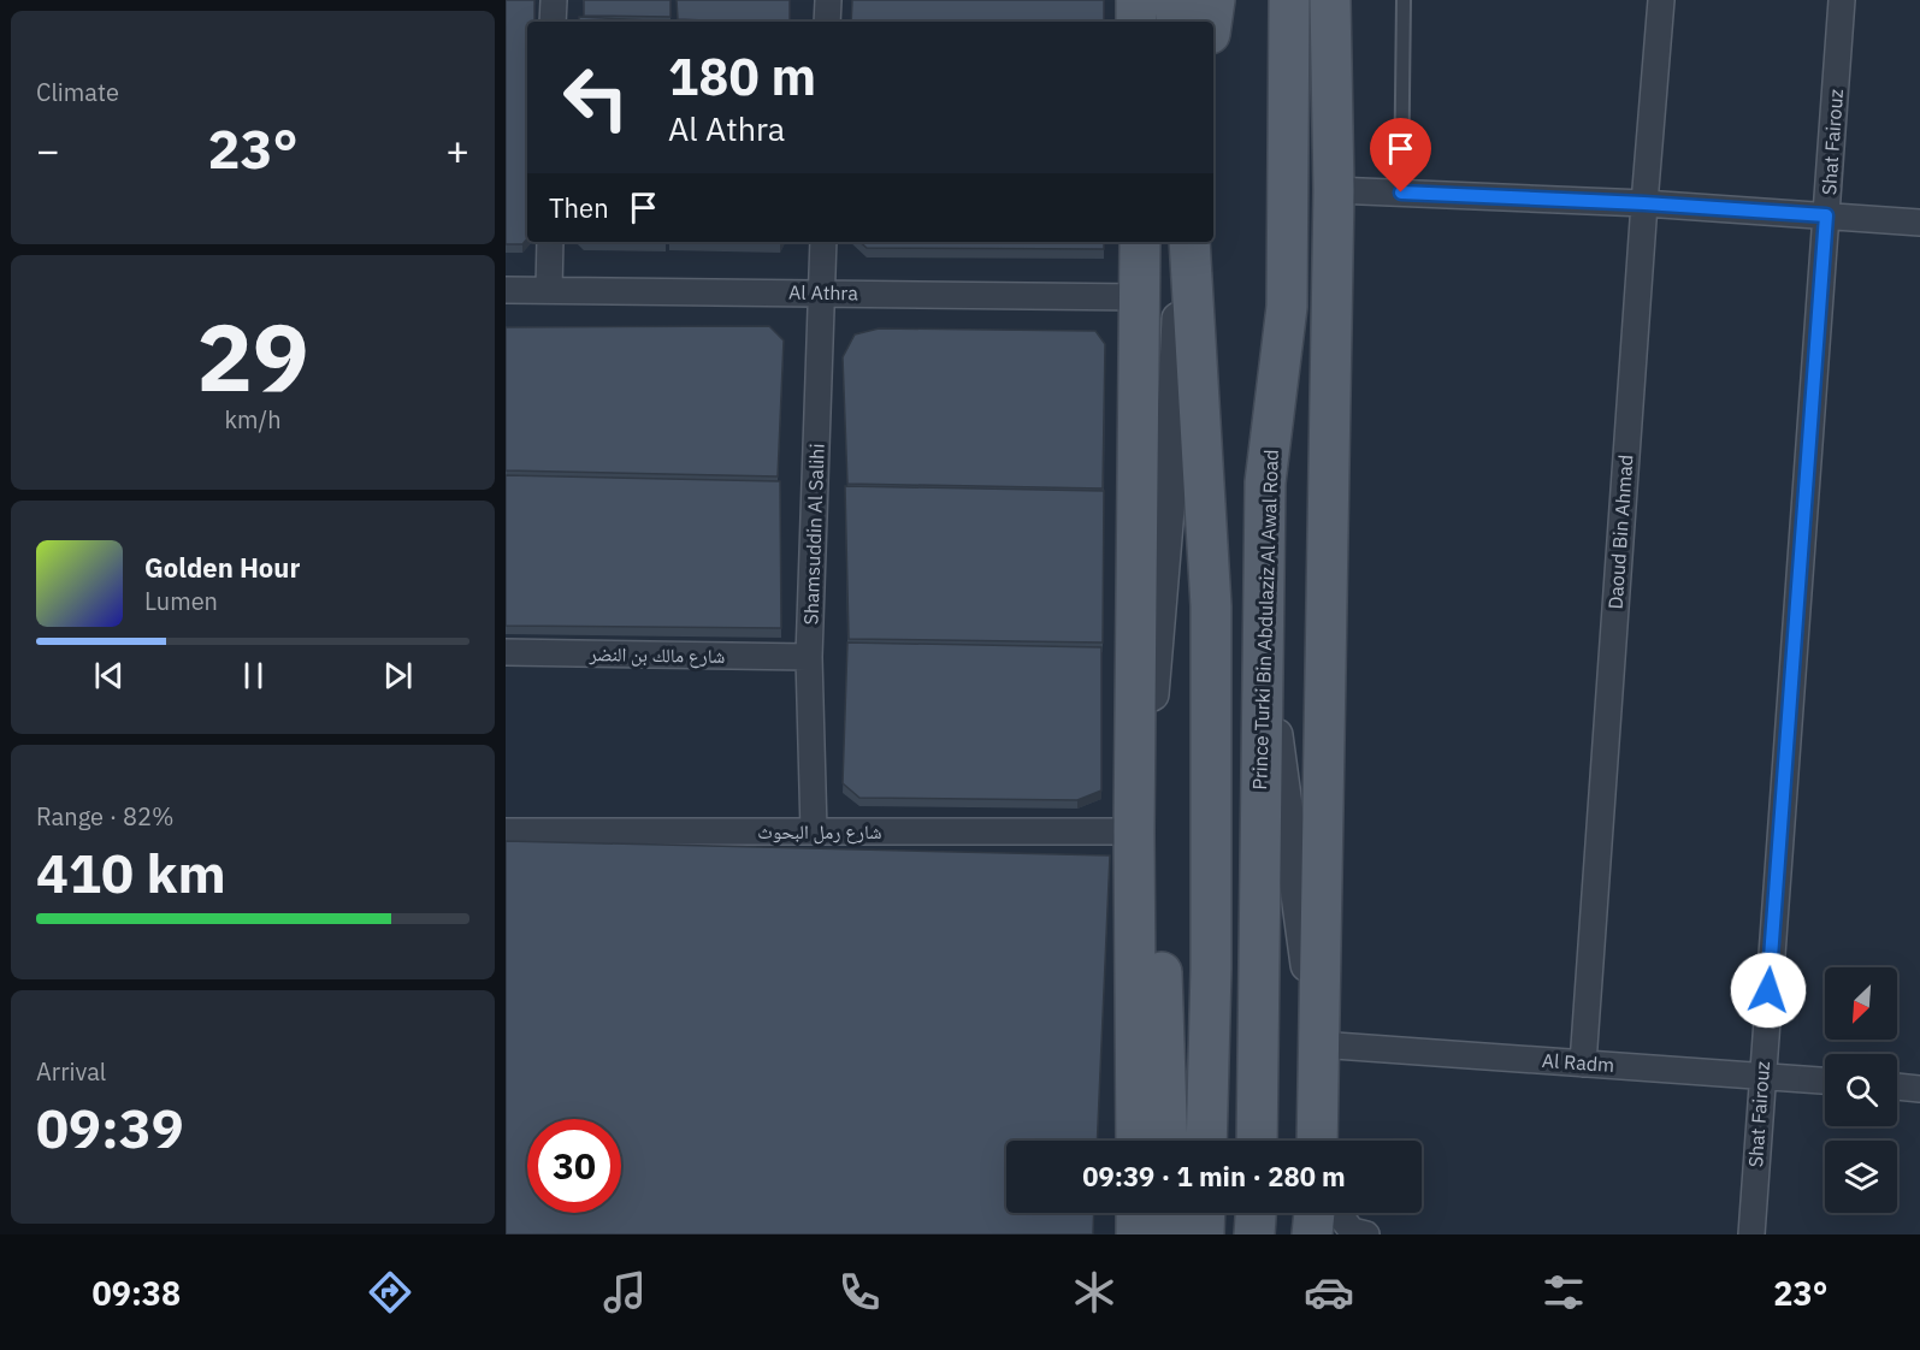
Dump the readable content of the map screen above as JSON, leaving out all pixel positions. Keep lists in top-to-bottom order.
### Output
{
  "streets": {
    "main road": ["Prince Turki Bin Abdulaziz Al Awal Road"],
    "street": [
      "Shat Fairouz",
      "Al Athra",
      "Daoud Bin Ahmad",
      "Shamsuddin Al Salihi",
      "شارع مالك بن النضر",
      "شارع رمل البحوث",
      "Al Radm"
    ]
  },
  "crossings": [
    ["Shat Fairouz", "Al Radm"],
    ["Al Athra", "Shamsuddin Al Salihi"],
    ["Daoud Bin Ahmad", "Al Radm"],
    ["Shamsuddin Al Salihi", "شارع مالك بن النضر"],
    ["Shamsuddin Al Salihi", "شارع رمل البحوث"]
  ],
  "north": "bottom left",
  "page": {
    "tile": [
      "Climate",
      ["29", "km/h"],
      ["Range · 82%", "410 km"],
      ["Arrival", "09:39"]
    ],
    "turn": ["180 m", "Al Athra"],
    "heat": ["−", "23°", "+"],
    "then": "Then",
    "song": ["Golden Hour", "Lumen"],
    "limit": "30",
    "trip": "09:39 · 1 min · 280 m",
    "tabs": ["09:38", "23°"]
  }
}
